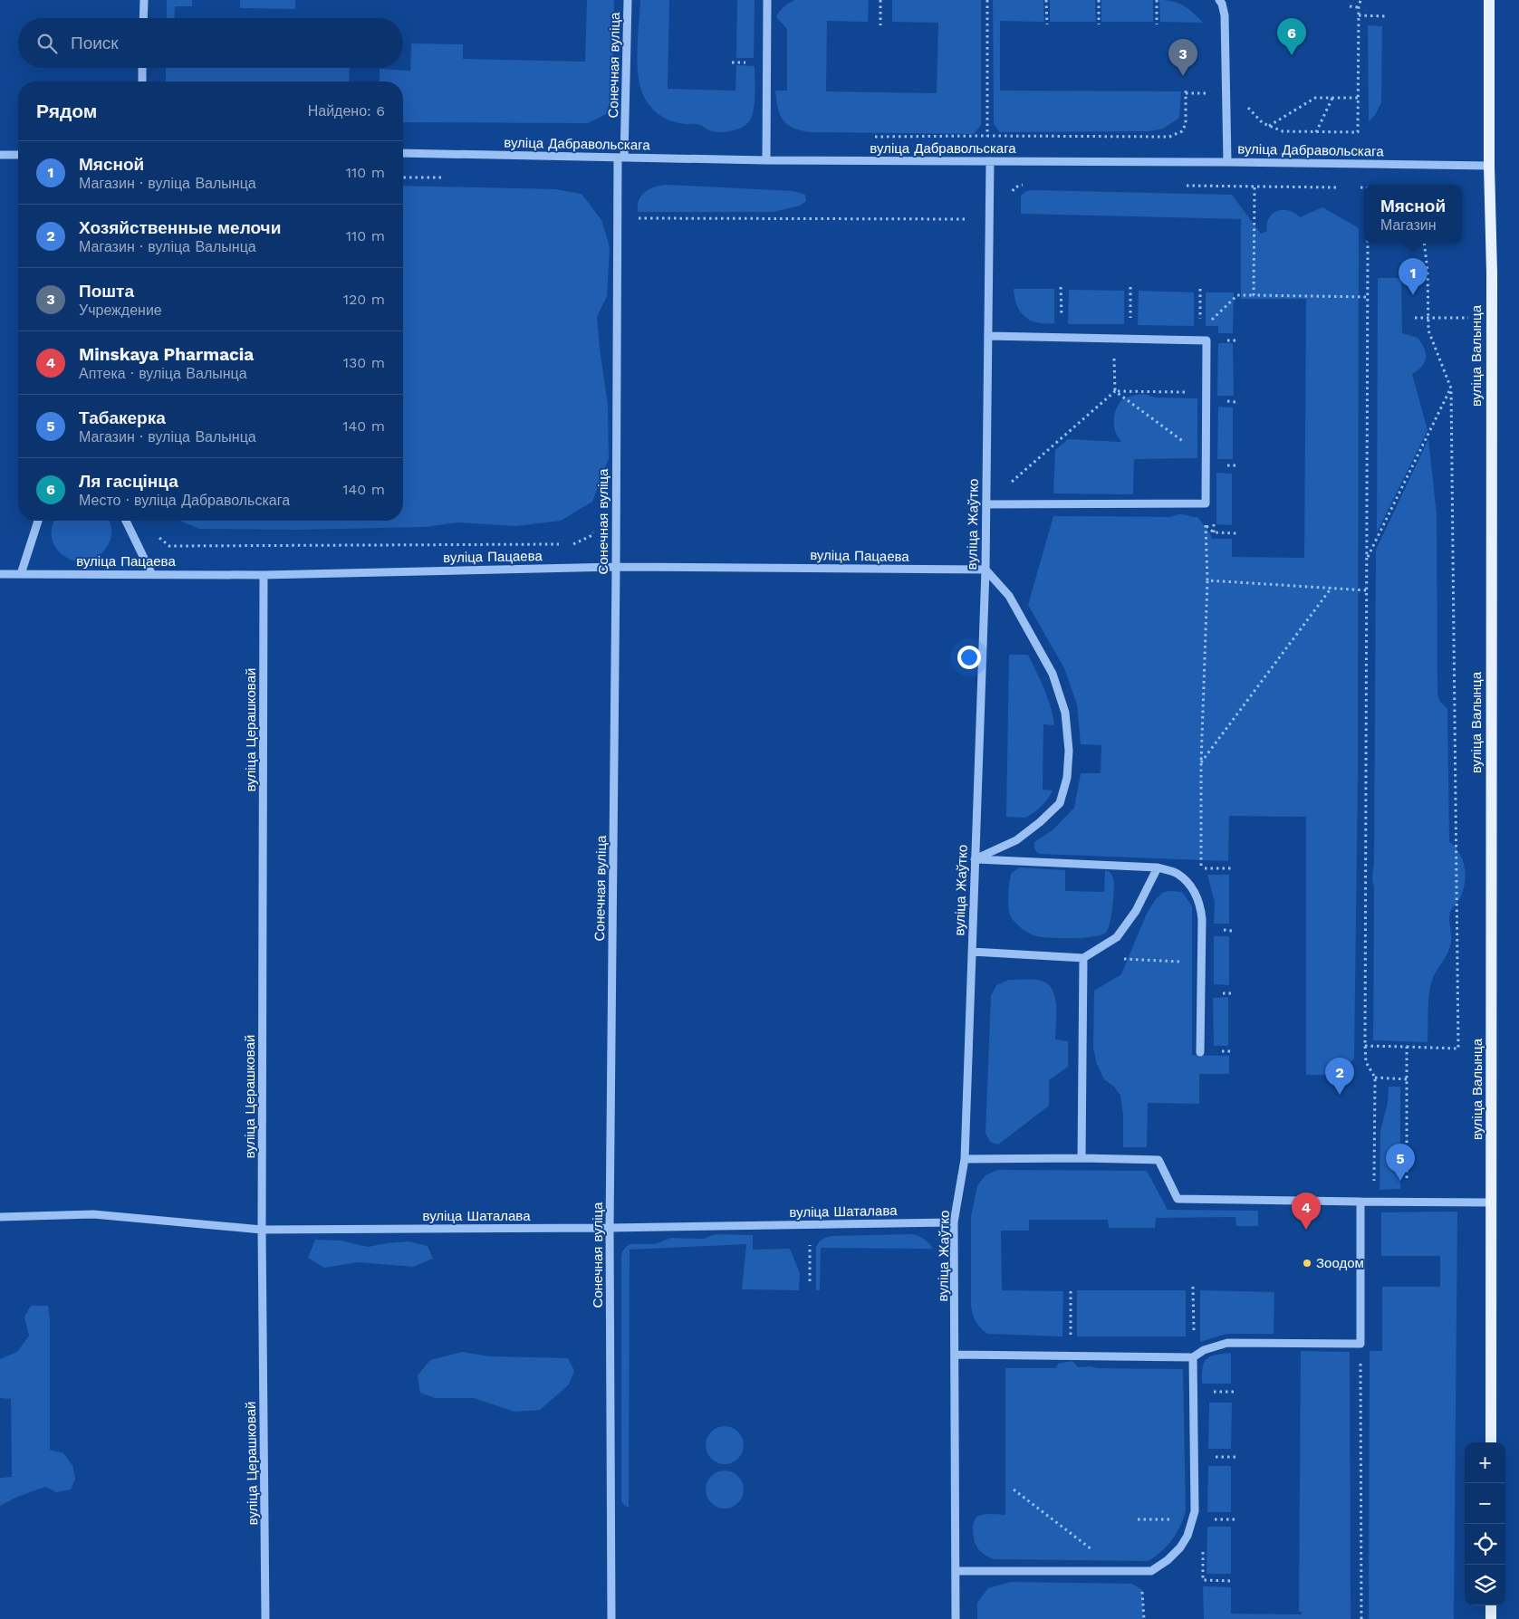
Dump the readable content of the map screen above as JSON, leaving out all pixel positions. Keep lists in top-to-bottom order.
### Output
{
  "streets": {
    "main road": ["вуліца Валынца"],
    "street": [
      "Сонечная вуліца",
      "вуліца Дабравольскага",
      "вуліца Жаўтко",
      "вуліца Пацаева",
      "вуліца Церашковай",
      "вуліца Шаталава"
    ]
  },
  "crossings": [
    ["Сонечная вуліца", "вуліца Дабравольскага"],
    ["Сонечная вуліца", "вуліца Пацаева"],
    ["Сонечная вуліца", "вуліца Шаталава"],
    ["вуліца Дабравольскага", "вуліца Валынца"],
    ["вуліца Дабравольскага", "вуліца Жаўтко"],
    ["вуліца Жаўтко", "вуліца Пацаева"],
    ["вуліца Жаўтко", "вуліца Шаталава"],
    ["вуліца Пацаева", "вуліца Церашковай"],
    ["вуліца Церашковай", "вуліца Шаталава"]
  ],
  "places": ["Зоодом"],
  "page": {
    "pins": [
      "6",
      "3",
      "1",
      "2",
      "5",
      "4"
    ],
    "search": "Поиск",
    "heading": ["Рядом", "Найдено: 6"],
    "list": [
      {
        "mark": "1",
        "name": "Мясной",
        "note": "Магазин · вуліца Валынца",
        "value": "110 m"
      },
      {
        "mark": "2",
        "name": "Хозяйственные мелочи",
        "note": "Магазин · вуліца Валынца",
        "value": "110 m"
      },
      {
        "mark": "3",
        "name": "Пошта",
        "note": "Учреждение",
        "value": "120 m"
      },
      {
        "mark": "4",
        "name": "Minskaya Pharmacia",
        "note": "Аптека · вуліца Валынца",
        "value": "130 m"
      },
      {
        "mark": "5",
        "name": "Табакерка",
        "note": "Магазин · вуліца Валынца",
        "value": "140 m"
      },
      {
        "mark": "6",
        "name": "Ля гасцінца",
        "note": "Место · вуліца Дабравольскага",
        "value": "140 m"
      }
    ],
    "popup": ["Мясной", "Магазин"],
    "map_buttons": ["+", "−"]
  }
}
